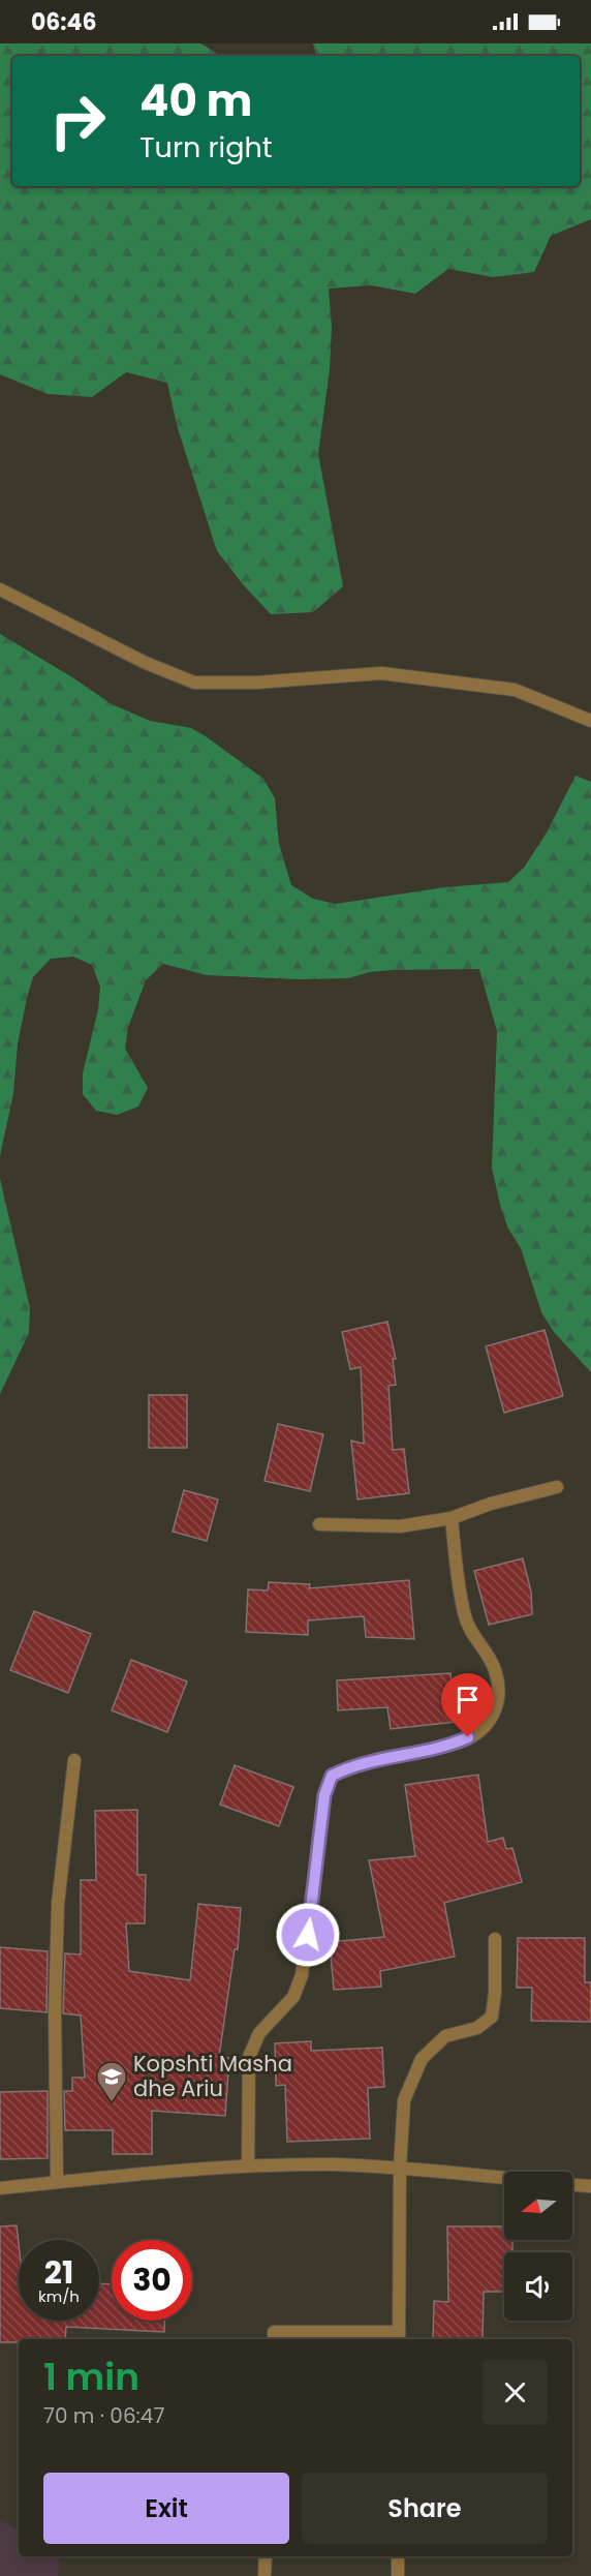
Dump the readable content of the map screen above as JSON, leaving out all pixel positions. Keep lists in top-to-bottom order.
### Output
{
  "places": {
    "school or university": ["Kopshti Masha dhe Ariu"]
  },
  "north": "left",
  "page": {
    "status": "06:46",
    "turn": ["40 m", "Turn right"],
    "speed": "21 km/h",
    "limit": "30",
    "heading": ["1 min", "70 m · 06:47"],
    "buttons": ["Exit", "Share"]
  }
}
